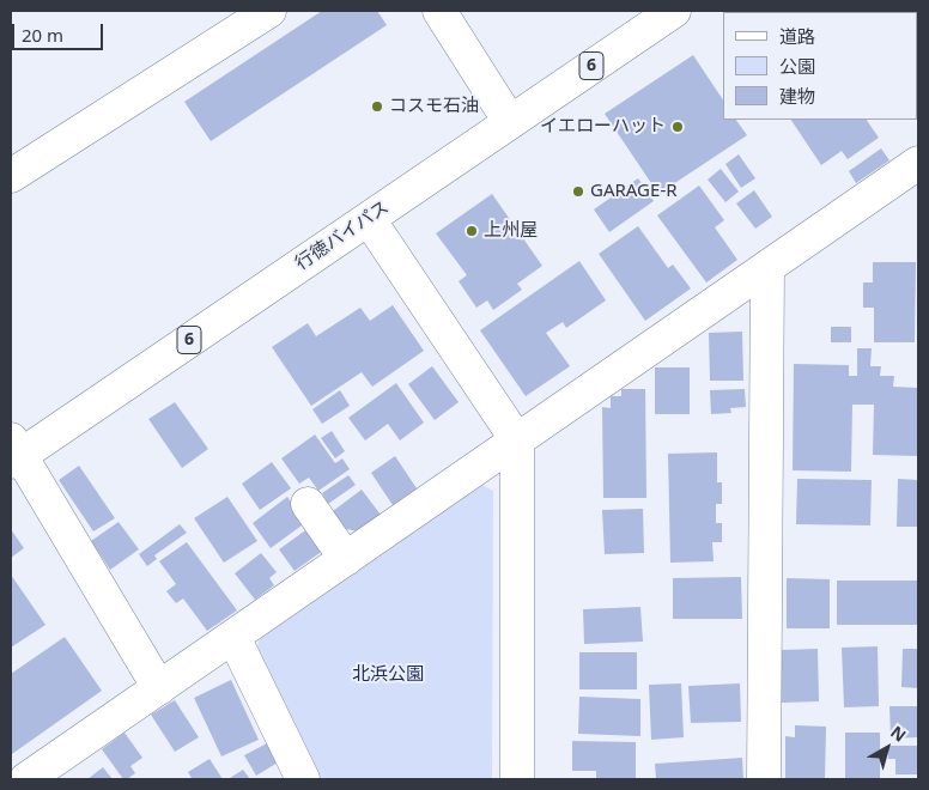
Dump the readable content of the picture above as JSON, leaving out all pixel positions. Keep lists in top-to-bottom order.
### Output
{
  "streets": {
    "street": ["6", "行徳バイパス"]
  },
  "parks": ["北浜公園"],
  "places": [
    "コスモ石油",
    "イエローハット",
    "GARAGE-R",
    "上州屋"
  ],
  "legend": ["道路", "公園", "建物"],
  "scale_bar": "20 m",
  "north": "top right"
}
